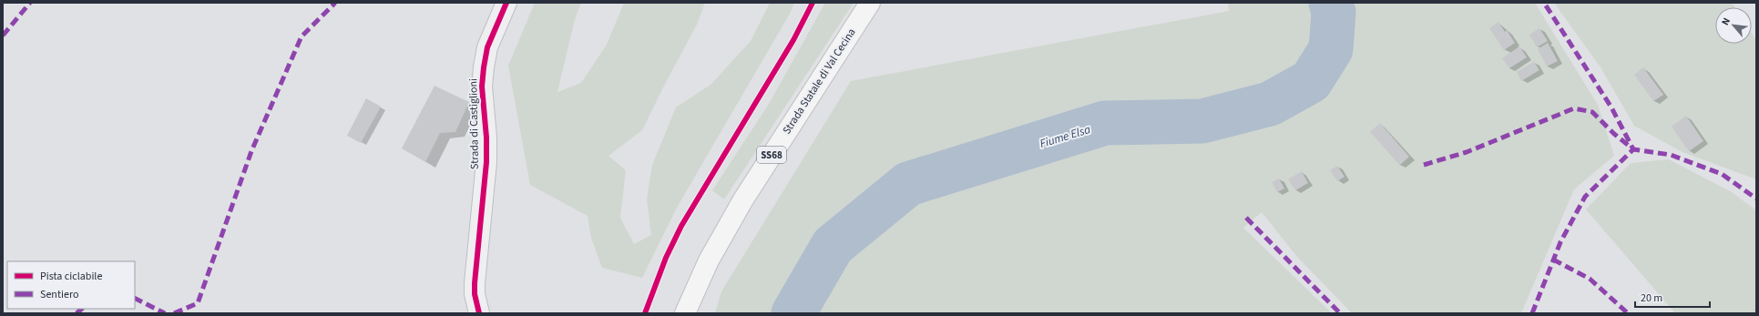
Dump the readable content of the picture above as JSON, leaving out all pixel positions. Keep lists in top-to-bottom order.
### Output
{
  "streets": {
    "main road": ["Strada Statale di Val Cecina", "SS68"],
    "street": ["Strada di Castiglioni"]
  },
  "water": ["Fiume Elsa"],
  "legend": ["Pista ciclabile", "Sentiero"],
  "scale_bar": "20 m",
  "north": "top left"
}
